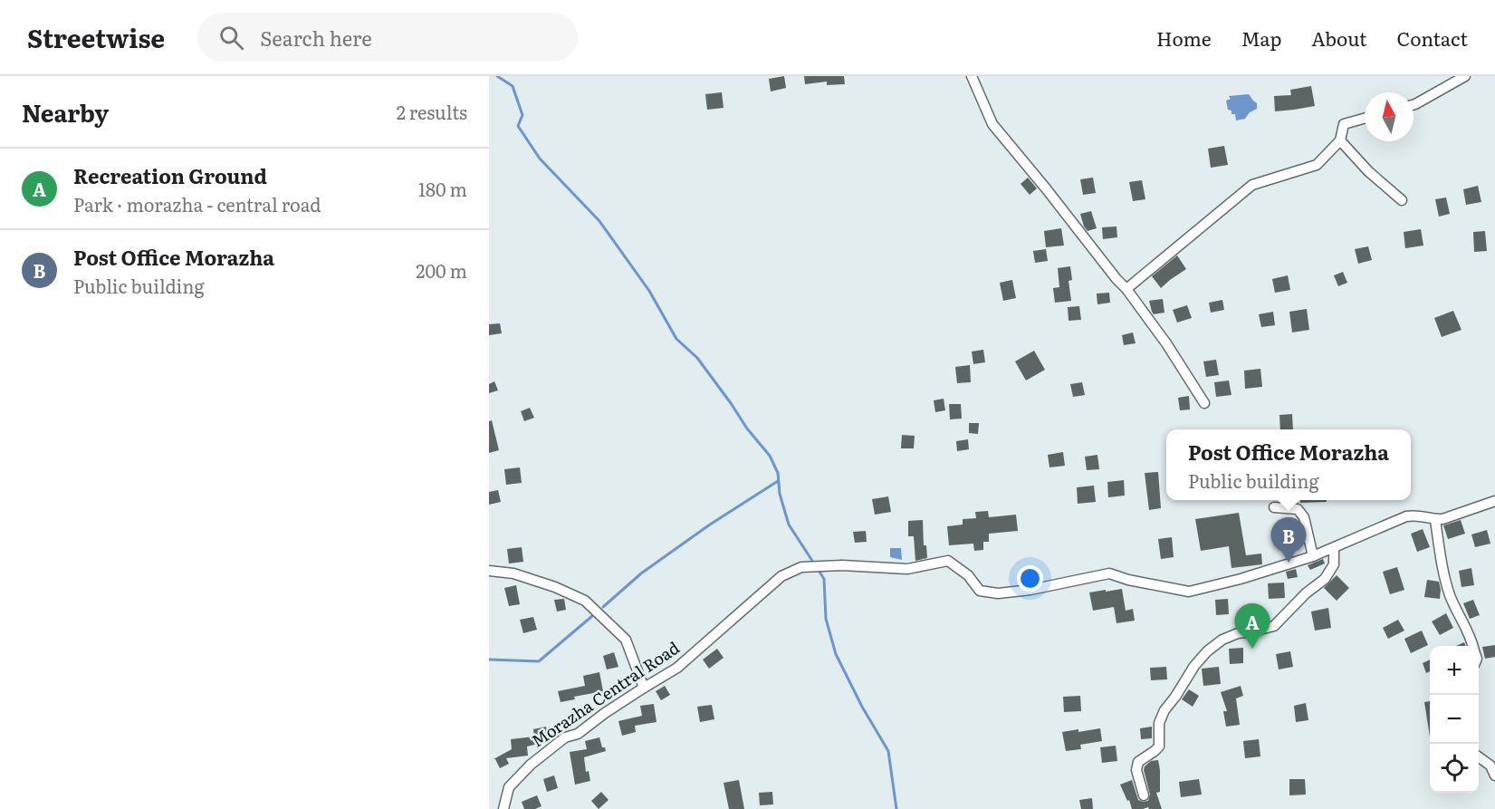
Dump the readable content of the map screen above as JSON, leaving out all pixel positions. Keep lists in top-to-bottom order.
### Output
{
  "streets": {
    "street": ["Morazha Central Road"]
  },
  "north": "top",
  "page": {
    "header": "Streetwise",
    "search": "Search here",
    "nav": [
      "Home",
      "Map",
      "About",
      "Contact"
    ],
    "heading": ["Nearby", "2 results"],
    "list": [
      {
        "mark": "A",
        "name": "Recreation Ground",
        "note": "Park · morazha - central road",
        "value": "180 m"
      },
      {
        "mark": "B",
        "name": "Post Office Morazha",
        "note": "Public building",
        "value": "200 m"
      }
    ],
    "popup": ["Post Office Morazha", "Public building"],
    "pins": ["B", "A"],
    "map_buttons": ["+", "−"]
  }
}
